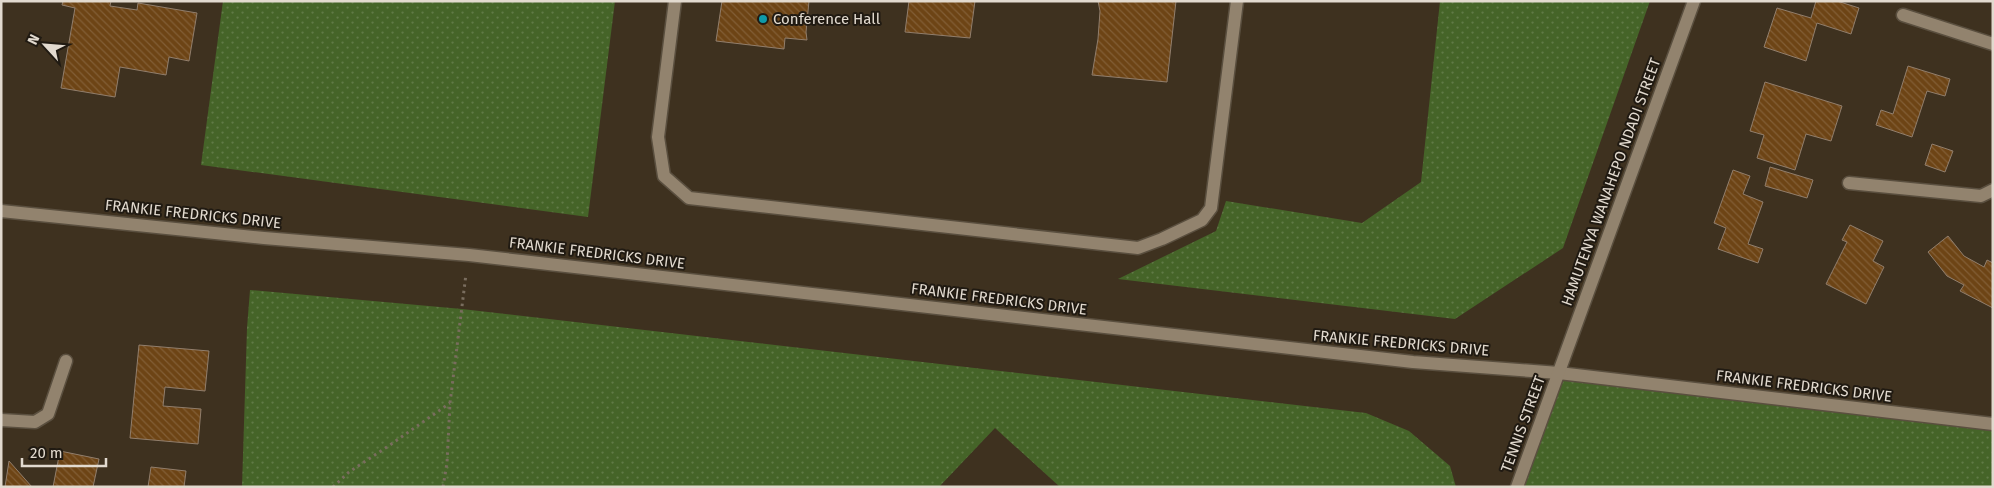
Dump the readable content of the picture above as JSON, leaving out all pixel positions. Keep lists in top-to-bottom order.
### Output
{
  "streets": {
    "street": ["HAMUTENYA WANAHEPO NDADI STREET", "FRANKIE FREDRICKS DRIVE", "TENNIS STREET"]
  },
  "crossings": [
    ["HAMUTENYA WANAHEPO NDADI STREET", "FRANKIE FREDRICKS DRIVE"],
    ["HAMUTENYA WANAHEPO NDADI STREET", "TENNIS STREET"],
    ["FRANKIE FREDRICKS DRIVE", "TENNIS STREET"]
  ],
  "places": ["Conference Hall"],
  "scale_bar": "20 m",
  "north": "top left"
}
